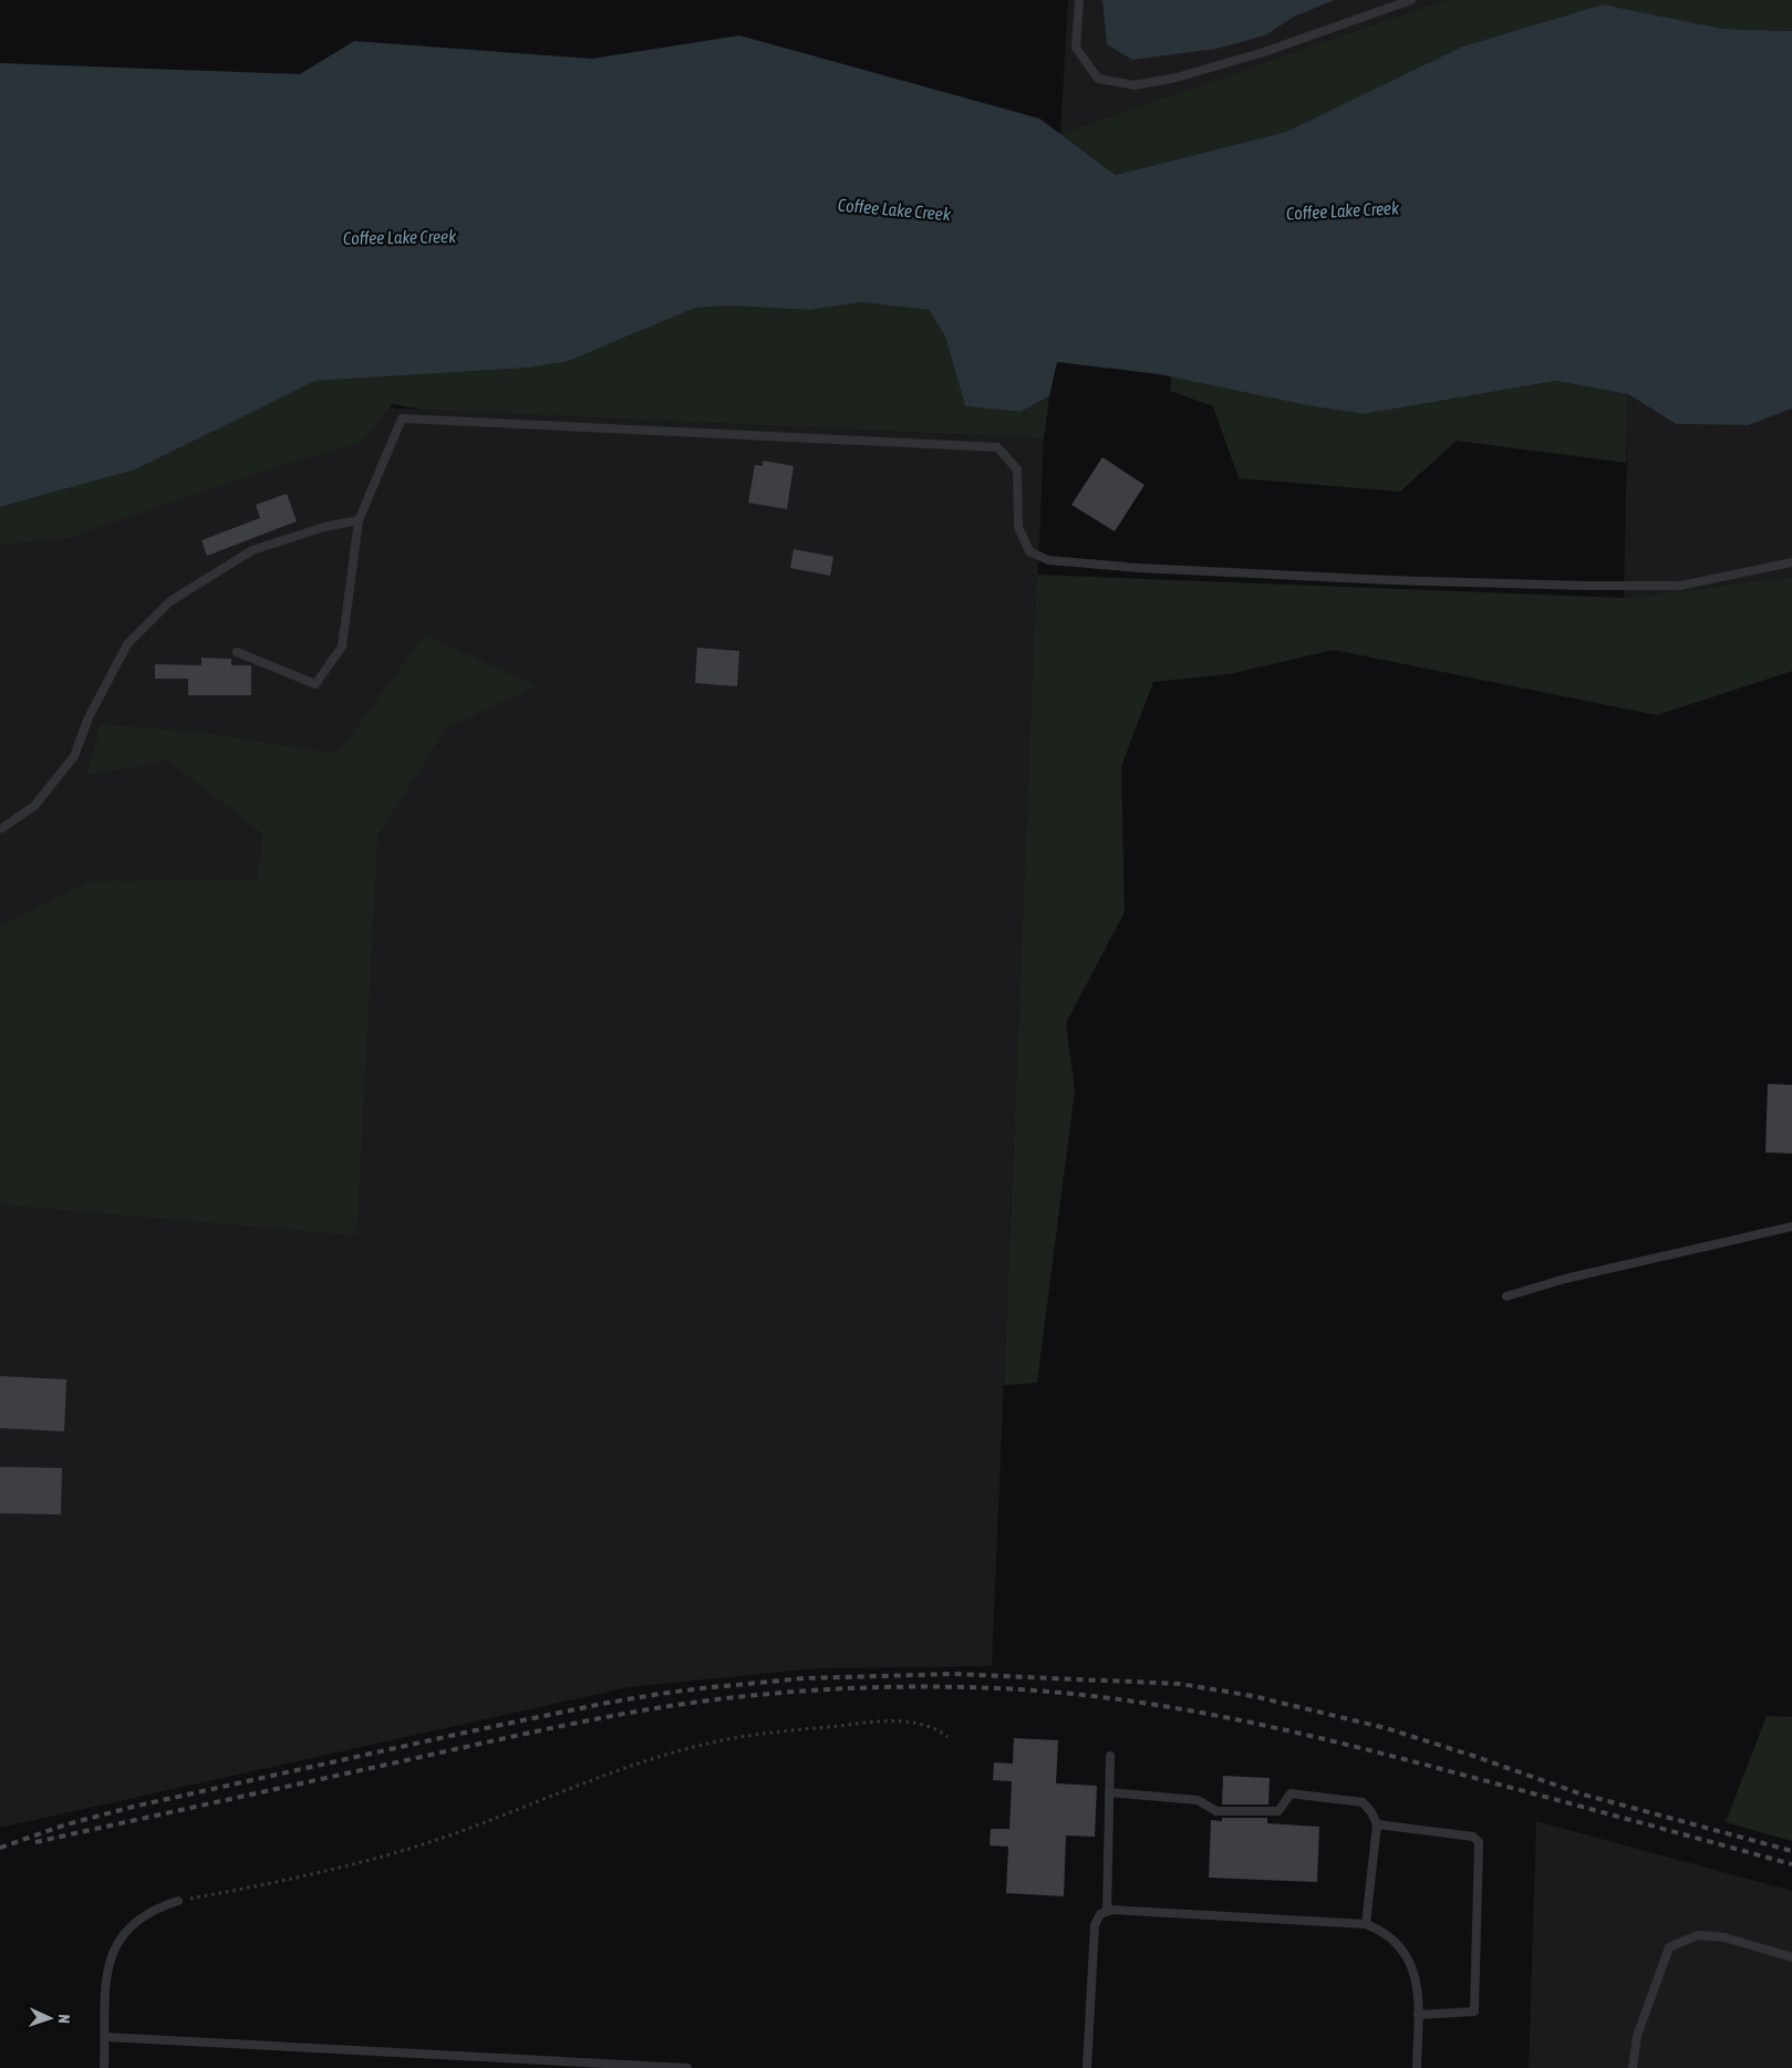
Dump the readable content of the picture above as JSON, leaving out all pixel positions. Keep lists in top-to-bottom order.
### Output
{
  "water": ["Coffee Lake Creek"],
  "north": "right"
}
